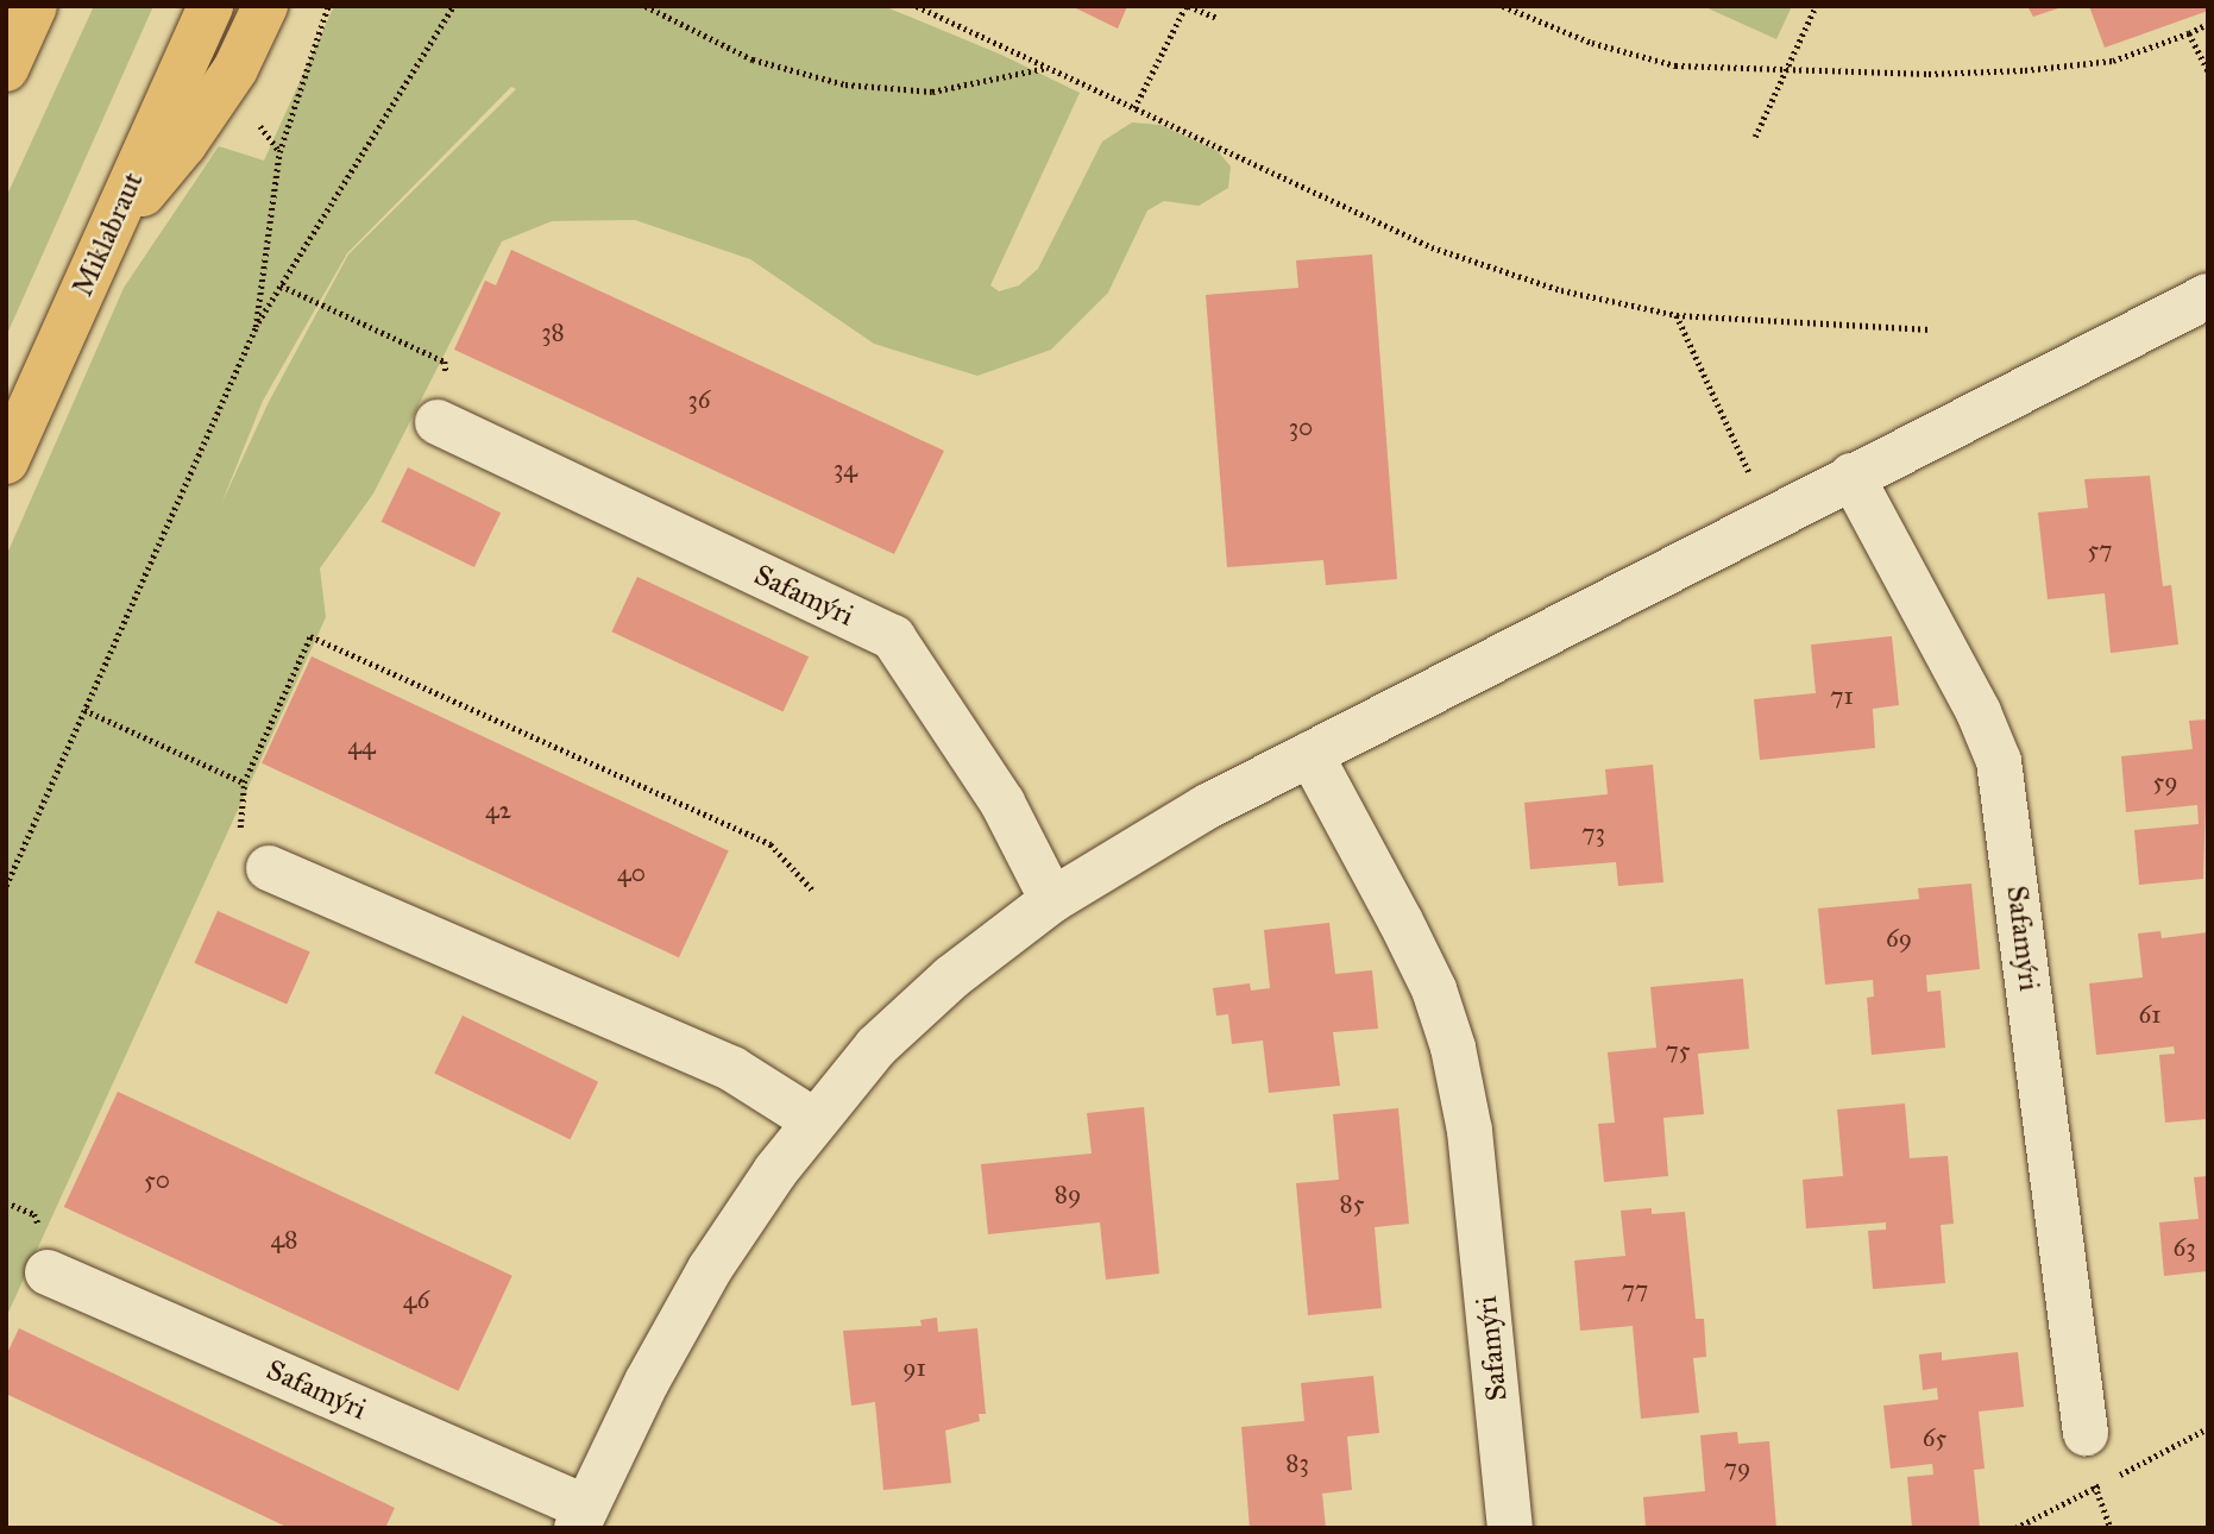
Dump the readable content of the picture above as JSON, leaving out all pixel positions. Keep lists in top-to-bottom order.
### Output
{
  "streets": {
    "highway": ["Miklabraut"],
    "street": ["Safamýri"]
  },
  "house_numbers": [
    "38",
    "36",
    "30",
    "34",
    "57",
    "71",
    "44",
    "59",
    "42",
    "73",
    "40",
    "69",
    "61",
    "75",
    "50",
    "89",
    "85",
    "48",
    "63",
    "77",
    "46",
    "91",
    "65",
    "83",
    "79"
  ]
}
